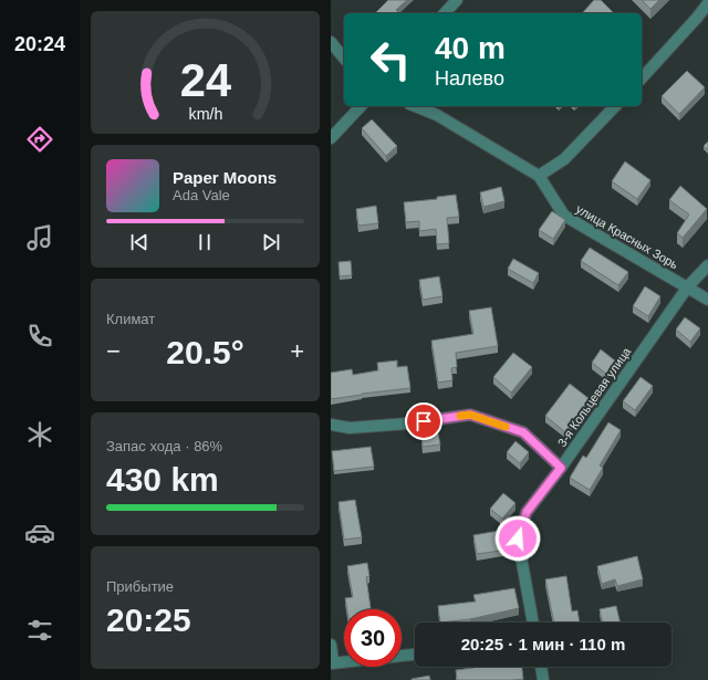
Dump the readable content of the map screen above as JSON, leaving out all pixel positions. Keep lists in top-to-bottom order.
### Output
{
  "streets": {
    "street": ["улица Красных Зорь", "3-я Кольцевая улица"]
  },
  "crossings": [
    ["улица Красных Зорь", "3-я Кольцевая улица"]
  ],
  "page": {
    "tabs": "20:24",
    "turn": ["40 m", "Налево"],
    "song": ["Paper Moons", "Ada Vale"],
    "tile": [
      "Климат",
      ["Запас хода · 86%", "430 km"],
      ["Прибытие", "20:25"]
    ],
    "heat": ["−", "20.5°", "+"],
    "limit": "30",
    "trip": "20:25 · 1 мин · 110 m",
    "gauge": ["24", "km/h"]
  }
}
